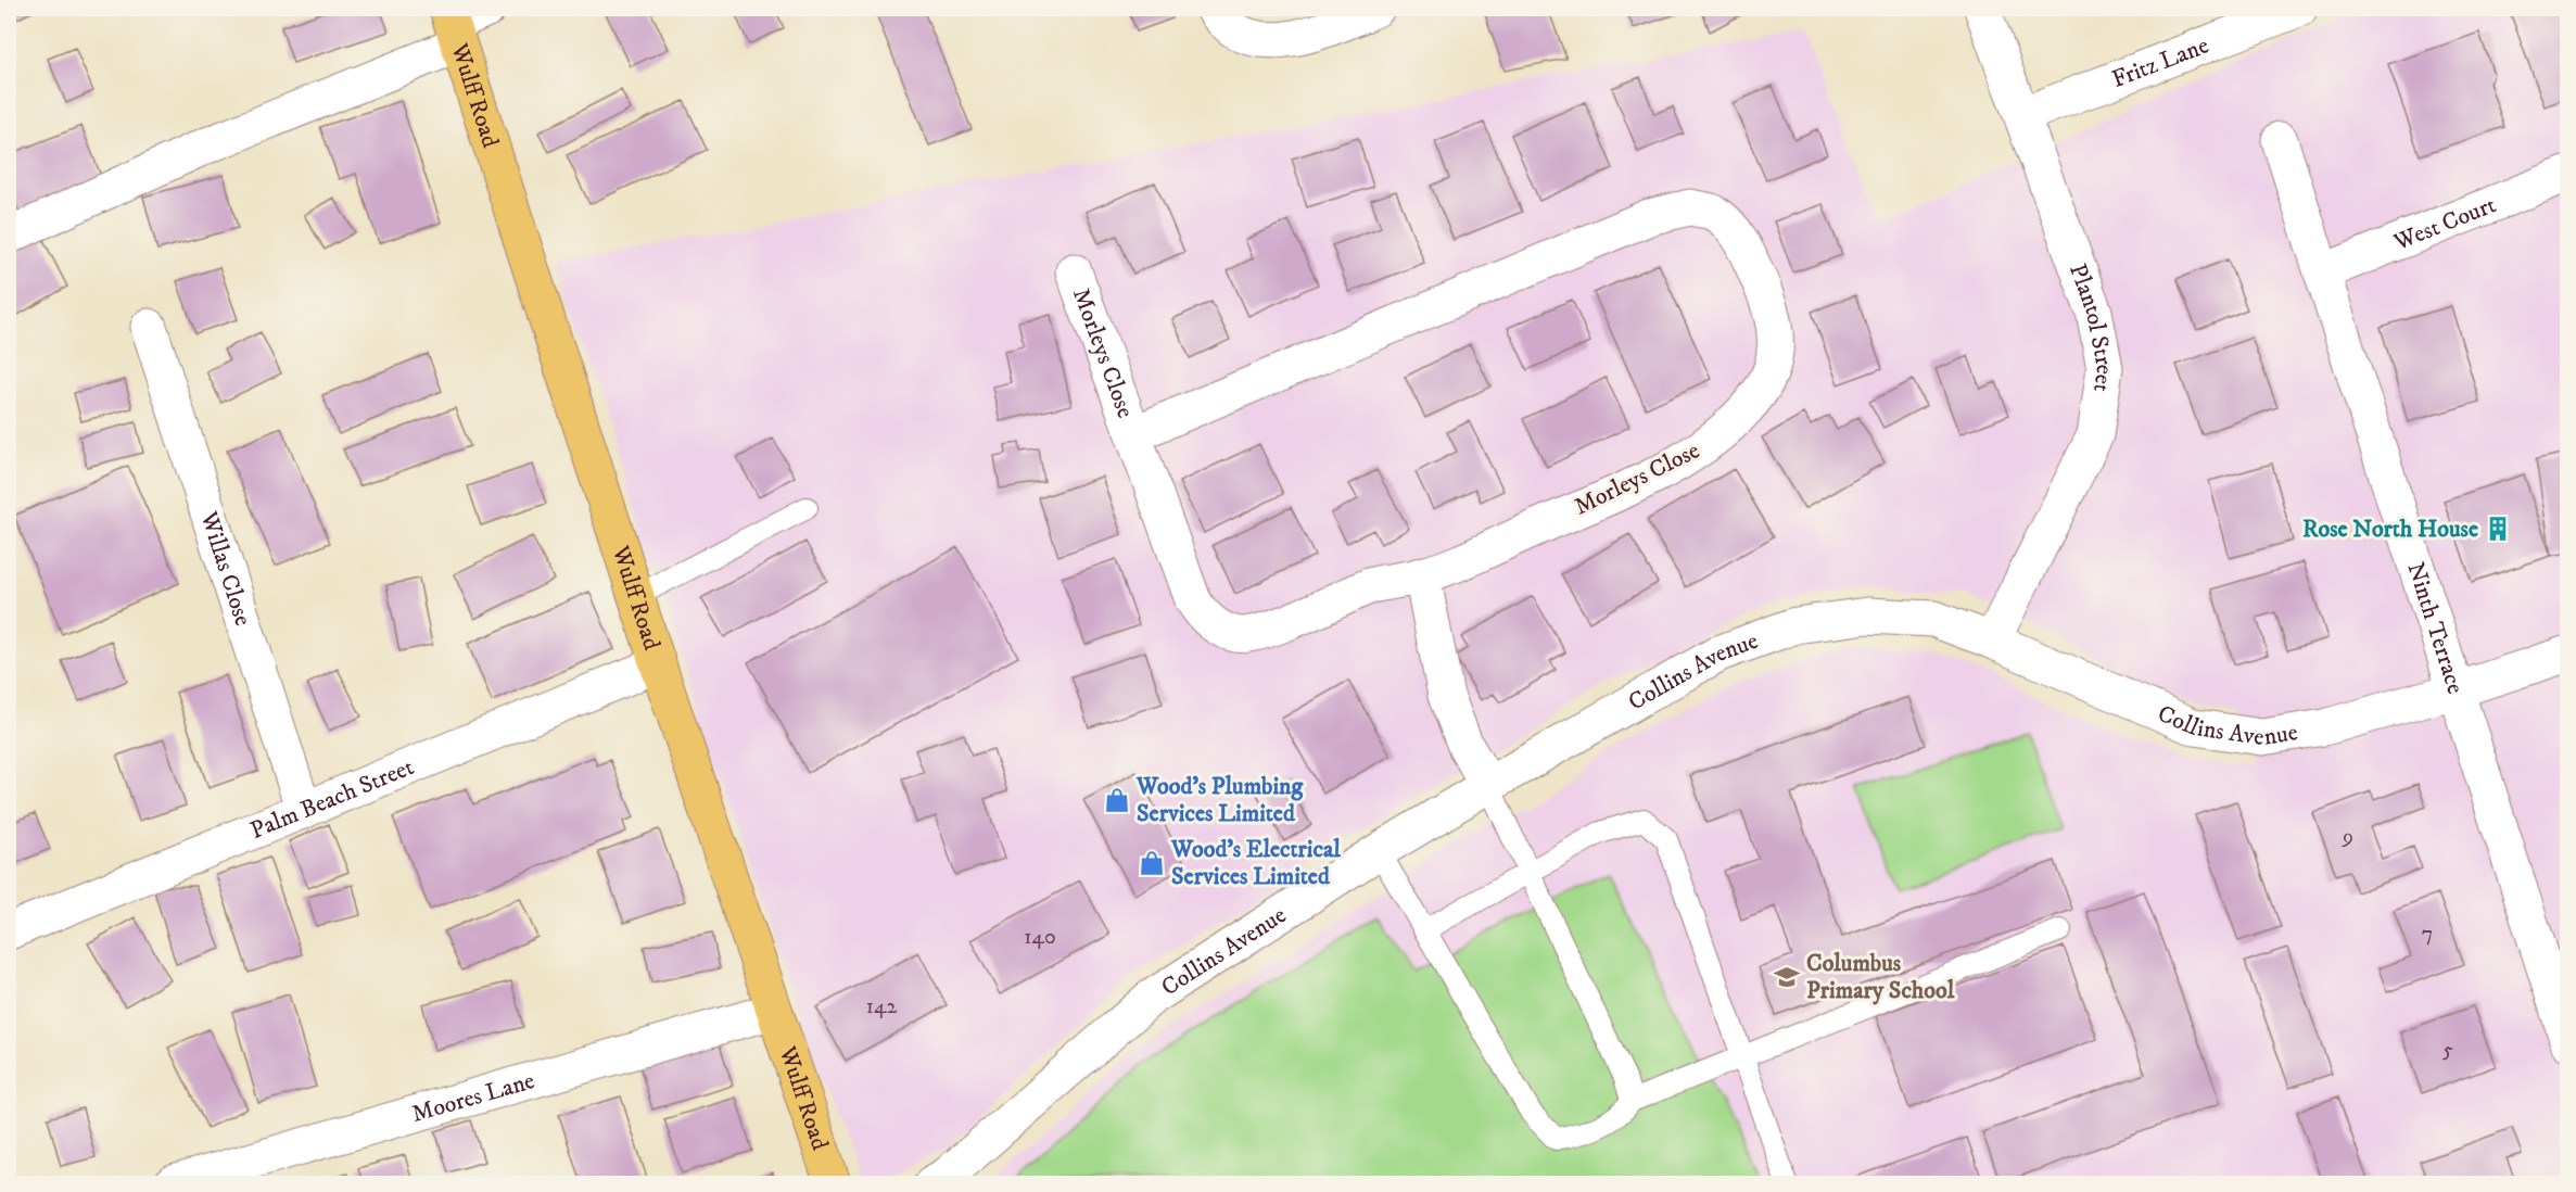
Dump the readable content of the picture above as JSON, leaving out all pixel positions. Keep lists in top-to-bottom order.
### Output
{
  "streets": {
    "main road": ["Wulff Road"],
    "street": [
      "Fritz Lane",
      "West Court",
      "Plantol Street",
      "Morleys Close",
      "Willas Close",
      "Ninth Terrace",
      "Collins Avenue",
      "Palm Beach Street",
      "Moores Lane"
    ]
  },
  "crossings": [
    ["Fritz Lane", "Plantol Street"],
    ["Wulff Road", "Palm Beach Street"],
    ["Wulff Road", "Moores Lane"],
    ["West Court", "Ninth Terrace"],
    ["Plantol Street", "Collins Avenue"],
    ["Willas Close", "Palm Beach Street"],
    ["Ninth Terrace", "Collins Avenue"]
  ],
  "places": {
    "building": ["Rose North House"],
    "shop": ["Wood's Plumbing Services Limited", "Wood's Electrical Services Limited"],
    "school or university": ["Columbus Primary School"]
  },
  "house_numbers": [
    "9",
    "7",
    "140",
    "142",
    "5"
  ]
}
